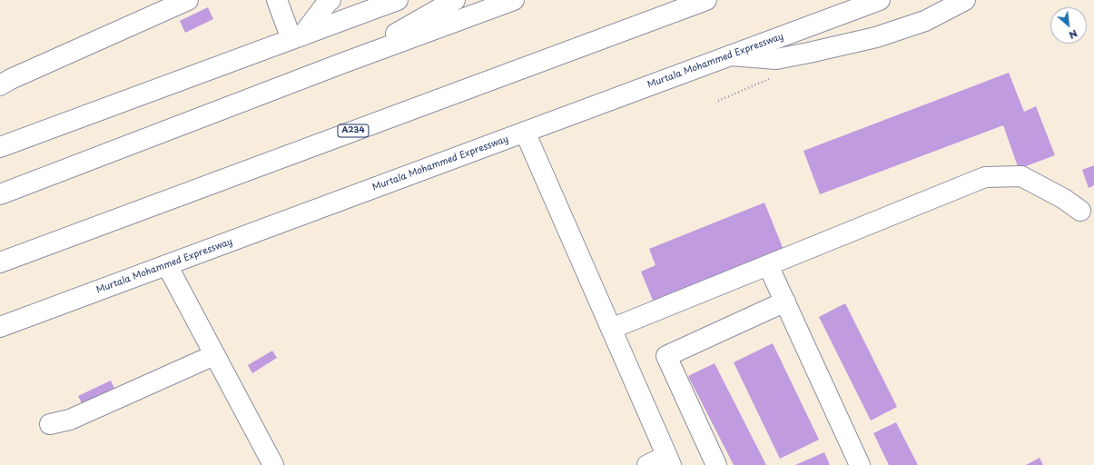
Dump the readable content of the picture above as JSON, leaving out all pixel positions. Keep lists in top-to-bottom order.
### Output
{
  "streets": {
    "main road": ["Murtala Mohammed Expressway", "A234"]
  },
  "north": "bottom right"
}
